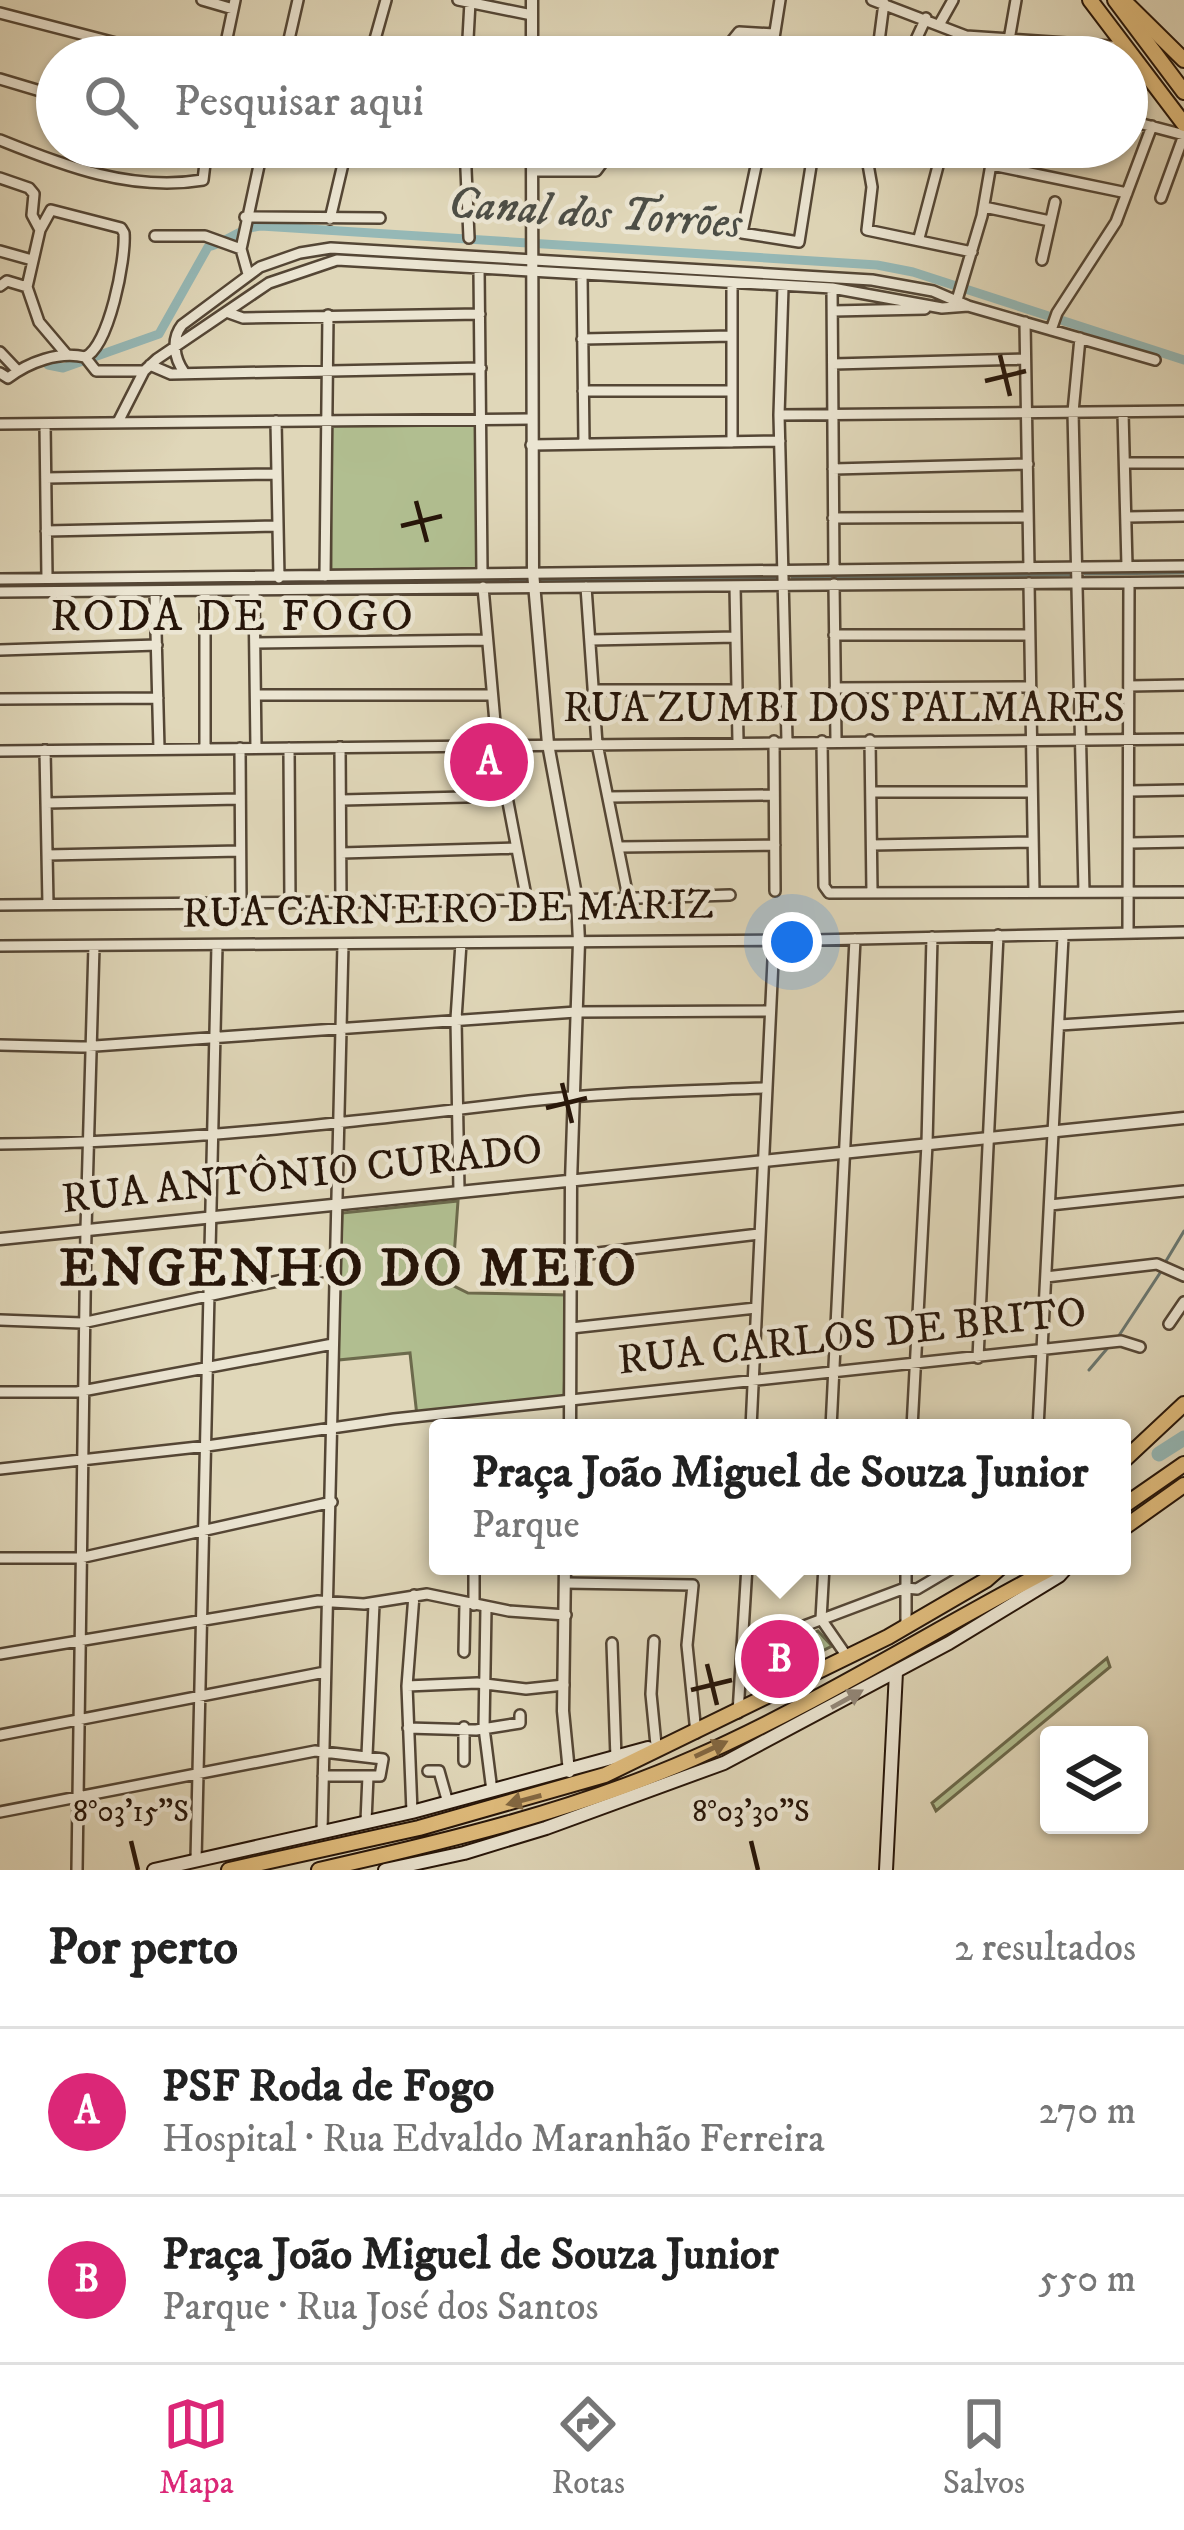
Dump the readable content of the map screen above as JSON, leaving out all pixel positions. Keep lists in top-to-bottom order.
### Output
{
  "streets": {
    "street": [
      "RUA ZUMBI DOS PALMARES",
      "RUA CARNEIRO DE MARIZ",
      "RUA ANTÔNIO CURADO",
      "RUA CARLOS DE BRITO"
    ]
  },
  "districts": ["RODA DE FOGO", "ENGENHO DO MEIO"],
  "water": ["Canal dos Torrões"],
  "page": {
    "search": "Pesquisar aqui",
    "pins": ["A", "B"],
    "popup": ["Praça João Miguel de Souza Junior", "Parque"],
    "heading": ["Por perto", "2 resultados"],
    "list": [
      {
        "mark": "A",
        "name": "PSF Roda de Fogo",
        "note": "Hospital · Rua Edvaldo Maranhão Ferreira",
        "value": "270 m"
      },
      {
        "mark": "B",
        "name": "Praça João Miguel de Souza Junior",
        "note": "Parque · Rua José dos Santos",
        "value": "550 m"
      }
    ],
    "nav": ["Mapa", "Rotas", "Salvos"]
  },
  "coordinates": ["8°03'15\"S", "8°03'30\"S"]
}
